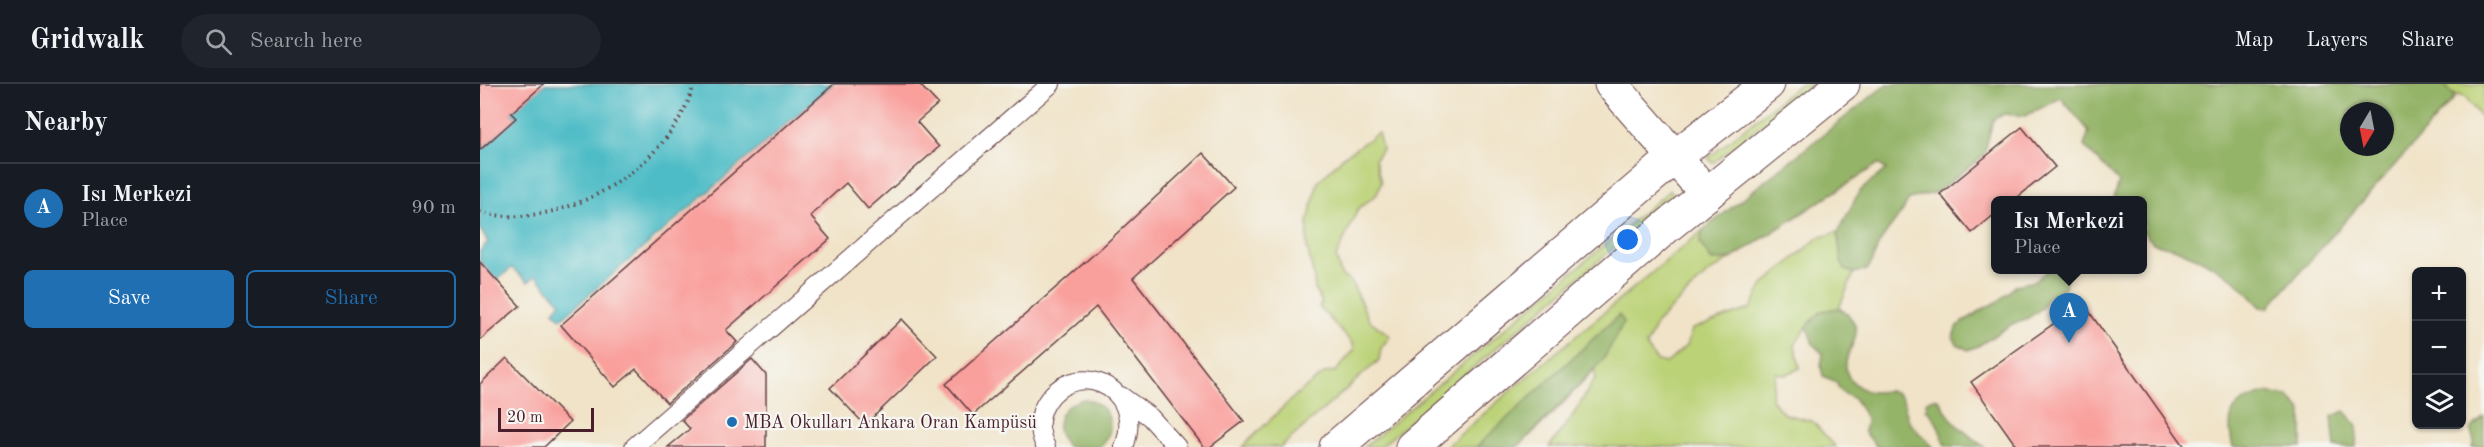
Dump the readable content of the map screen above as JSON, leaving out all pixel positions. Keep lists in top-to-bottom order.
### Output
{
  "places": ["MBA Okulları Ankara Oran Kampüsü"],
  "scale_bar": "20 m",
  "north": "bottom",
  "page": {
    "header": "Gridwalk",
    "search": "Search here",
    "nav": ["Map", "Layers", "Share"],
    "heading": "Nearby",
    "list": [
      {
        "mark": "A",
        "name": "Isı Merkezi",
        "note": "Place",
        "value": "90 m"
      }
    ],
    "popup": ["Isı Merkezi", "Place"],
    "buttons": ["Save", "Share"],
    "map_buttons": ["+", "−"],
    "pins": "A",
    "scale": "20 m"
  }
}
